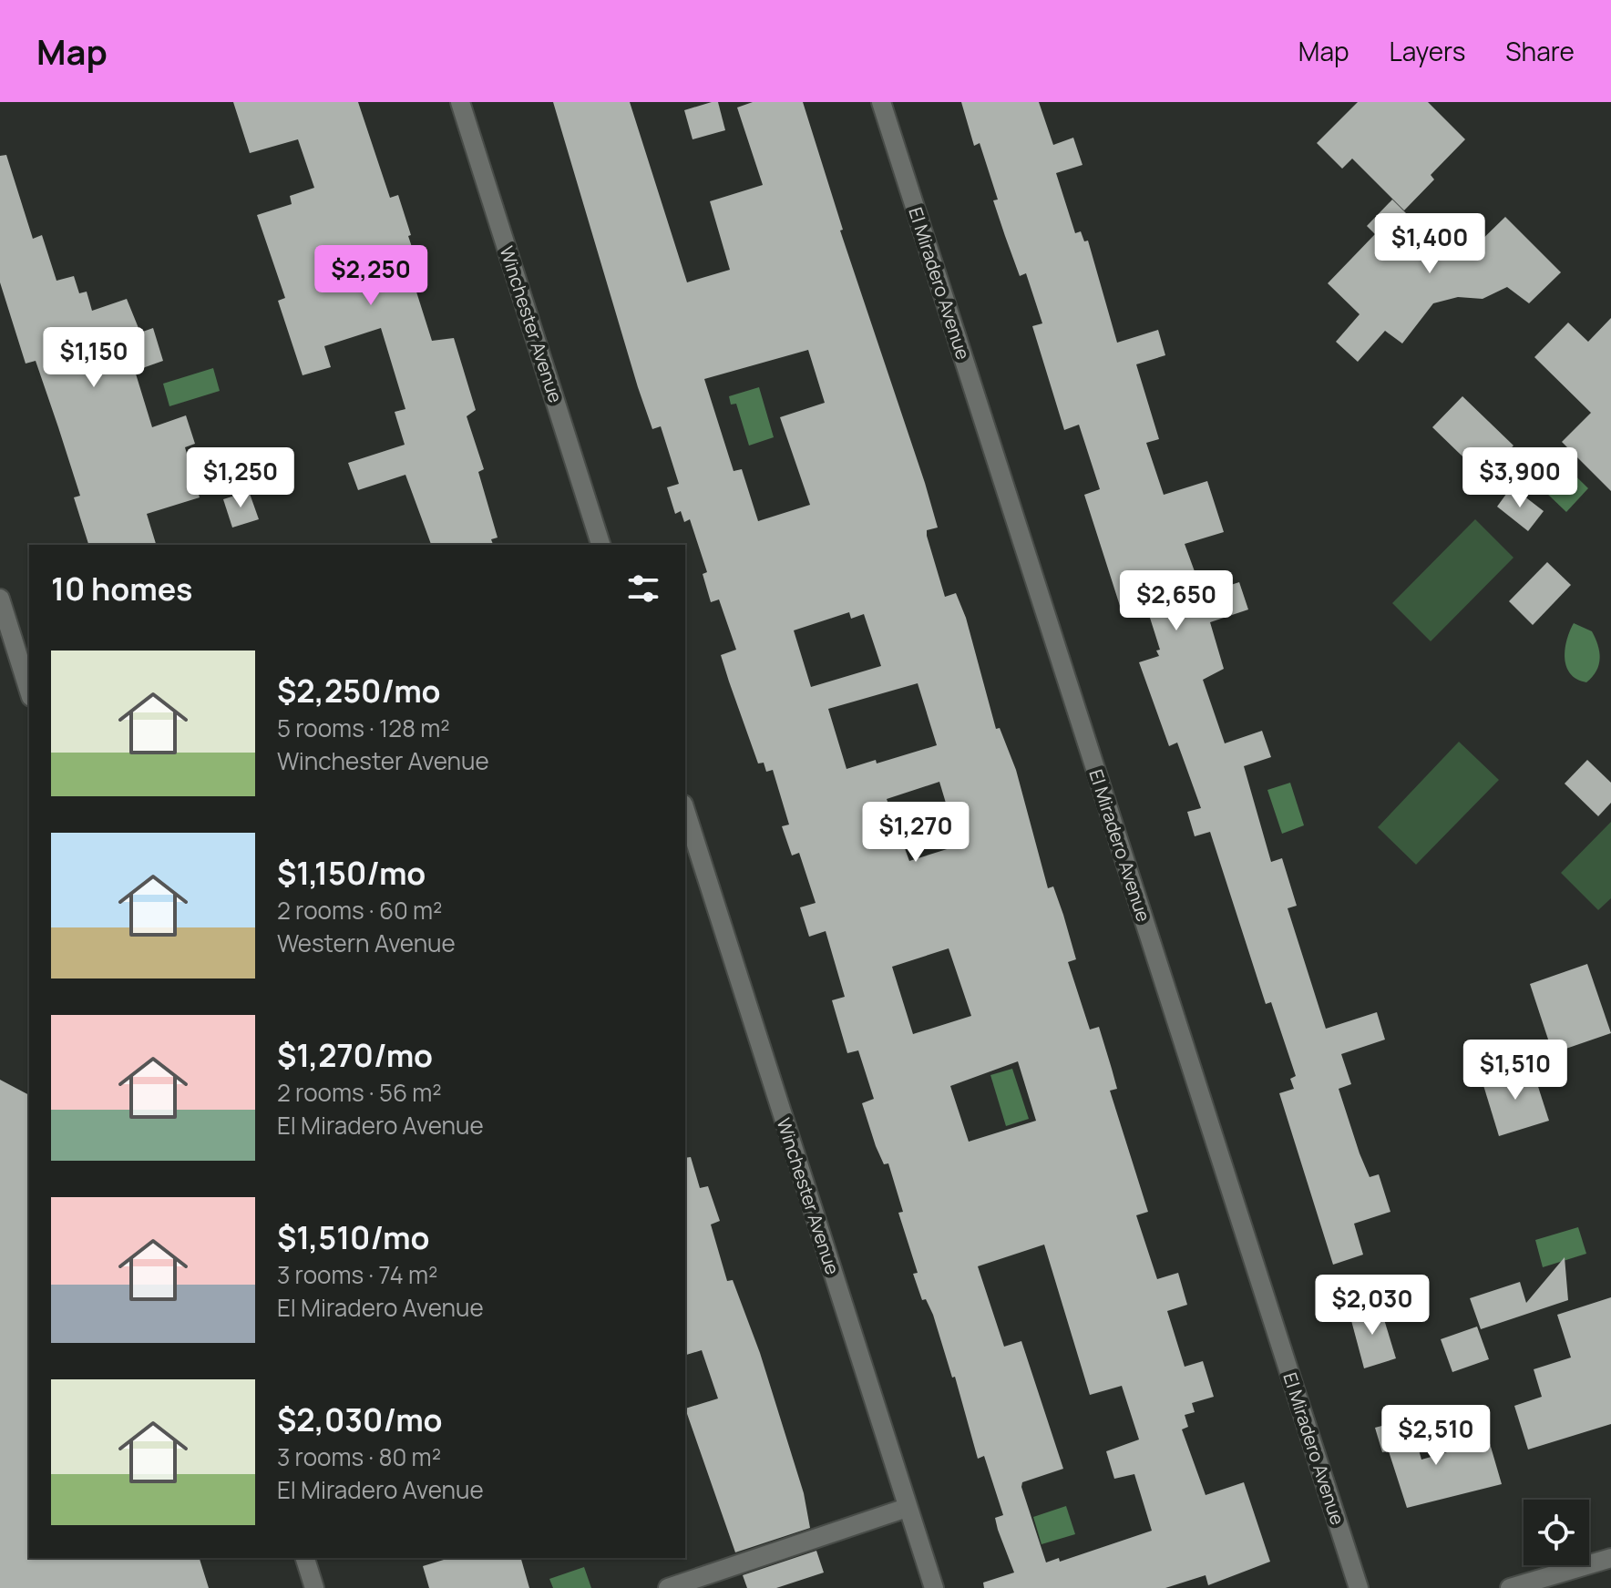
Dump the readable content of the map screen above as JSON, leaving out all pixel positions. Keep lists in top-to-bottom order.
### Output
{
  "streets": {
    "street": ["El Miradero Avenue", "Winchester Avenue"]
  },
  "page": {
    "header": "Map",
    "nav": ["Map", "Layers", "Share"],
    "price": [
      "$1,400",
      "$2,250",
      "$1,150",
      "$1,250",
      "$3,900",
      "$2,650",
      "$1,270",
      "$1,510",
      "$2,030",
      "$2,510"
    ],
    "heading": "10 homes",
    "list": [
      {
        "name": "$2,250/mo",
        "note": "5 rooms · 128 m² · Winchester Avenue"
      },
      {
        "name": "$1,150/mo",
        "note": "2 rooms · 60 m² · Western Avenue"
      },
      {
        "name": "$1,270/mo",
        "note": "2 rooms · 56 m² · El Miradero Avenue"
      },
      {
        "name": "$1,510/mo",
        "note": "3 rooms · 74 m² · El Miradero Avenue"
      },
      {
        "name": "$2,030/mo",
        "note": "3 rooms · 80 m² · El Miradero Avenue"
      }
    ]
  }
}
